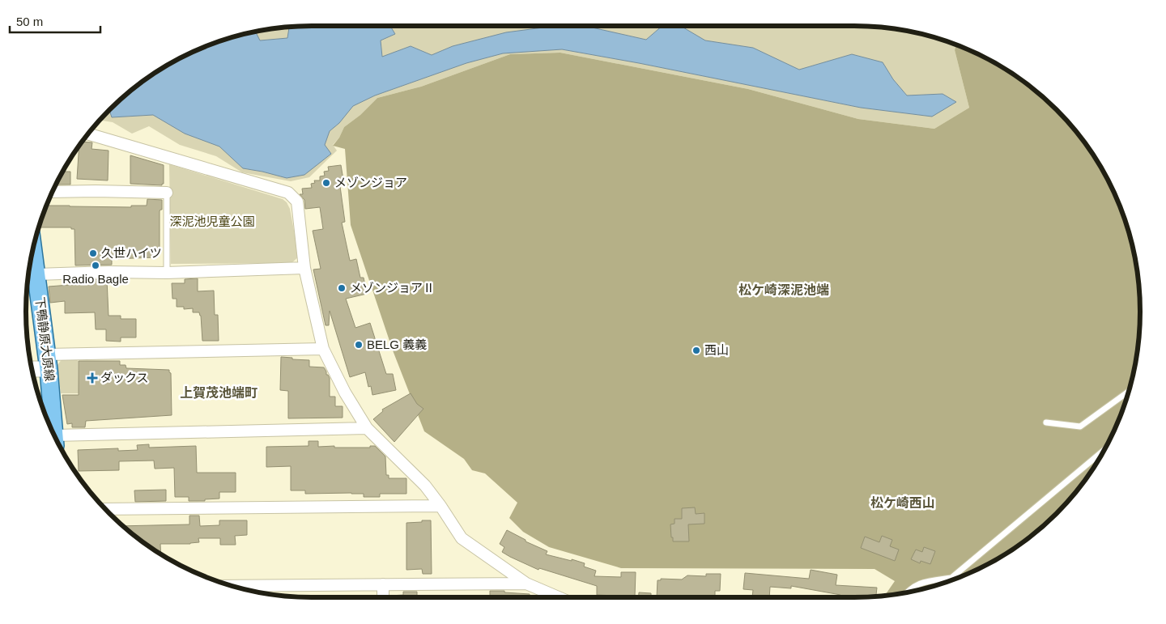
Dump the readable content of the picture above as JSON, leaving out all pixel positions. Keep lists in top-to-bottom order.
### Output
{
  "streets": {
    "main road": ["下鴨静原大原線"]
  },
  "districts": ["松ケ崎深泥池端", "上賀茂池端町", "松ケ崎西山"],
  "parks": ["深泥池児童公園"],
  "places": {
    "other": [
      "メゾンジョア",
      "久世ハイツ",
      "Radio Bagle",
      "メゾンジョアⅡ",
      "BELG 義義",
      "西山"
    ],
    "health": ["ダックス"]
  },
  "scale_bar": "50 m"
}
